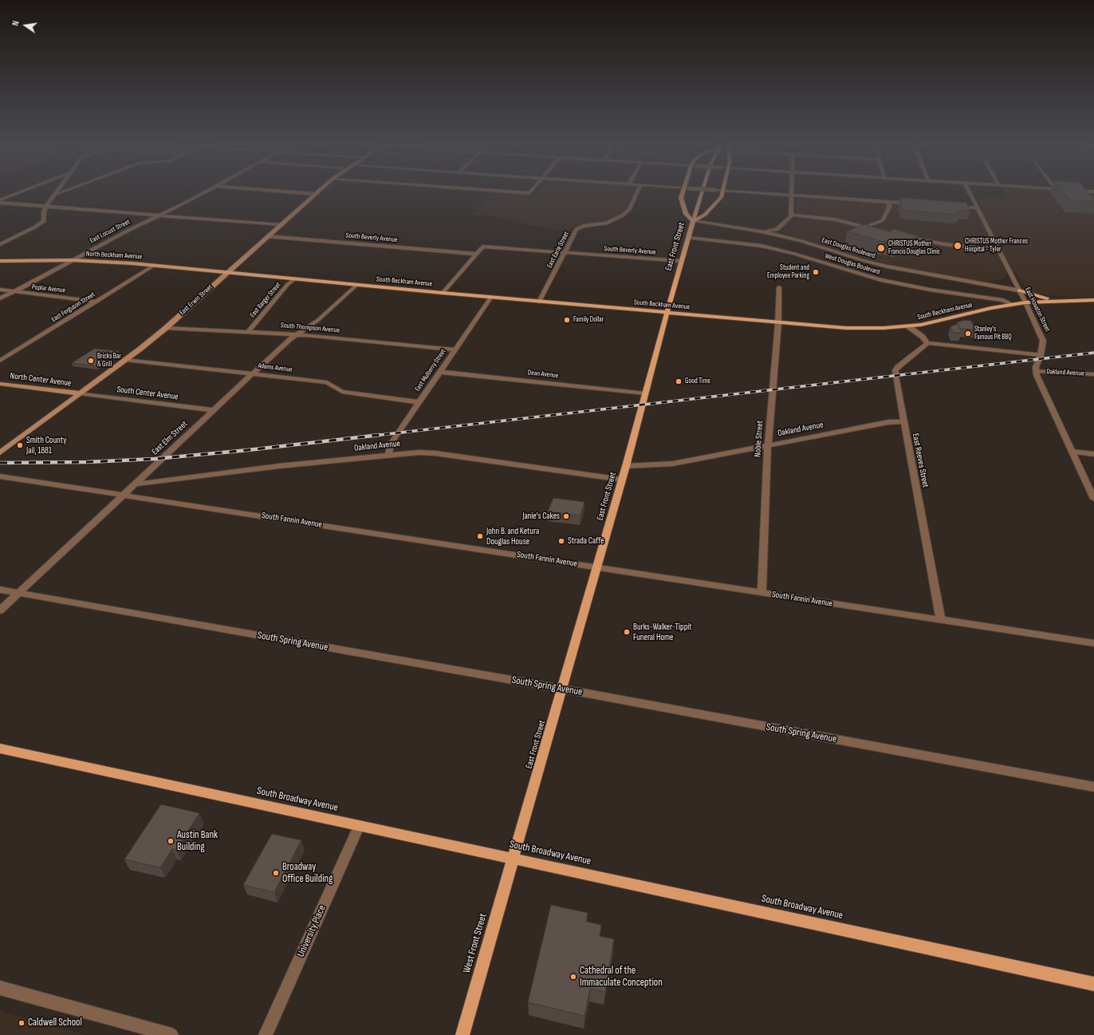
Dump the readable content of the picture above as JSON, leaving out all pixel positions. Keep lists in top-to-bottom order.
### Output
{
  "streets": {
    "main road": [
      "East Front Street",
      "North Beckham Avenue",
      "South Beckham Avenue",
      "East Erwin Street",
      "North Center Avenue",
      "South Broadway Avenue",
      "West Front Street"
    ],
    "street": [
      "East Locust Street",
      "South Beverly Avenue",
      "East Douglas Boulevard",
      "East Earle Street",
      "West Douglas Boulevard",
      "Poplar Avenue",
      "East Barger Street",
      "East Ferguson Street",
      "East Houston Street",
      "South Thompson Avenue",
      "Adams Avenue",
      "East Mulberry Street",
      "Oakland Avenue",
      "Dean Avenue",
      "South Center Avenue",
      "East Elm Street",
      "Noble Street",
      "East Reeves Street",
      "South Fannin Avenue",
      "South Spring Avenue",
      "University Place"
    ]
  },
  "crossings": [
    ["East Locust Street", "North Beckham Avenue"],
    ["East Locust Street", "Poplar Avenue"],
    ["South Beverly Avenue", "East Front Street"],
    ["South Beverly Avenue", "East Earle Street"],
    ["South Beverly Avenue", "East Erwin Street"],
    ["East Front Street", "East Douglas Boulevard"],
    ["East Front Street", "West Douglas Boulevard"],
    ["East Front Street", "South Beckham Avenue"],
    ["East Front Street", "Oakland Avenue"],
    ["East Front Street", "Dean Avenue"],
    ["East Front Street", "South Fannin Avenue"],
    ["East Front Street", "South Spring Avenue"],
    ["East Front Street", "South Broadway Avenue"],
    ["East Front Street", "West Front Street"],
    ["East Douglas Boulevard", "East Houston Street"],
    ["East Earle Street", "South Beckham Avenue"],
    ["North Beckham Avenue", "South Beckham Avenue"],
    ["North Beckham Avenue", "East Erwin Street"],
    ["North Beckham Avenue", "East Ferguson Street"],
    ["West Douglas Boulevard", "South Beckham Avenue"],
    ["South Beckham Avenue", "East Erwin Street"],
    ["South Beckham Avenue", "East Barger Street"],
    ["South Beckham Avenue", "East Houston Street"],
    ["South Beckham Avenue", "East Mulberry Street"],
    ["South Beckham Avenue", "East Elm Street"],
    ["South Beckham Avenue", "Noble Street"],
    ["Poplar Avenue", "East Ferguson Street"],
    ["East Erwin Street", "South Thompson Avenue"],
    ["East Erwin Street", "Adams Avenue"],
    ["East Erwin Street", "North Center Avenue"],
    ["East Erwin Street", "South Center Avenue"],
    ["East Barger Street", "South Thompson Avenue"],
    ["East Houston Street", "Oakland Avenue"],
    ["South Thompson Avenue", "East Mulberry Street"],
    ["South Thompson Avenue", "East Elm Street"],
    ["Adams Avenue", "East Mulberry Street"],
    ["Adams Avenue", "East Elm Street"],
    ["East Mulberry Street", "Oakland Avenue"],
    ["East Mulberry Street", "Dean Avenue"],
    ["Oakland Avenue", "East Elm Street"],
    ["Oakland Avenue", "Noble Street"],
    ["Oakland Avenue", "East Reeves Street"],
    ["North Center Avenue", "South Center Avenue"],
    ["South Center Avenue", "East Elm Street"],
    ["East Elm Street", "South Fannin Avenue"],
    ["East Elm Street", "South Spring Avenue"],
    ["Noble Street", "South Fannin Avenue"],
    ["East Reeves Street", "South Fannin Avenue"],
    ["South Broadway Avenue", "University Place"],
    ["South Broadway Avenue", "West Front Street"]
  ],
  "places": [
    "CHRISTUS Mother Frances Hospital - Tyler",
    "CHRISTUS Mother Francis Douglas Clinic",
    "Student and Employee Parking",
    "Family Dollar",
    "Stanley's Famous Pit BBQ",
    "Bricks Bar & Grill",
    "Good Time",
    "Smith County Jail, 1881",
    "Janie's Cakes",
    "John B. and Ketura Douglas House",
    "Strada Caffe",
    "Burks-Walker-Tippit Funeral Home",
    "Austin Bank Building",
    "Broadway Office Building",
    "Cathedral of the Immaculate Conception",
    "Caldwell School"
  ],
  "north": "left"
}
